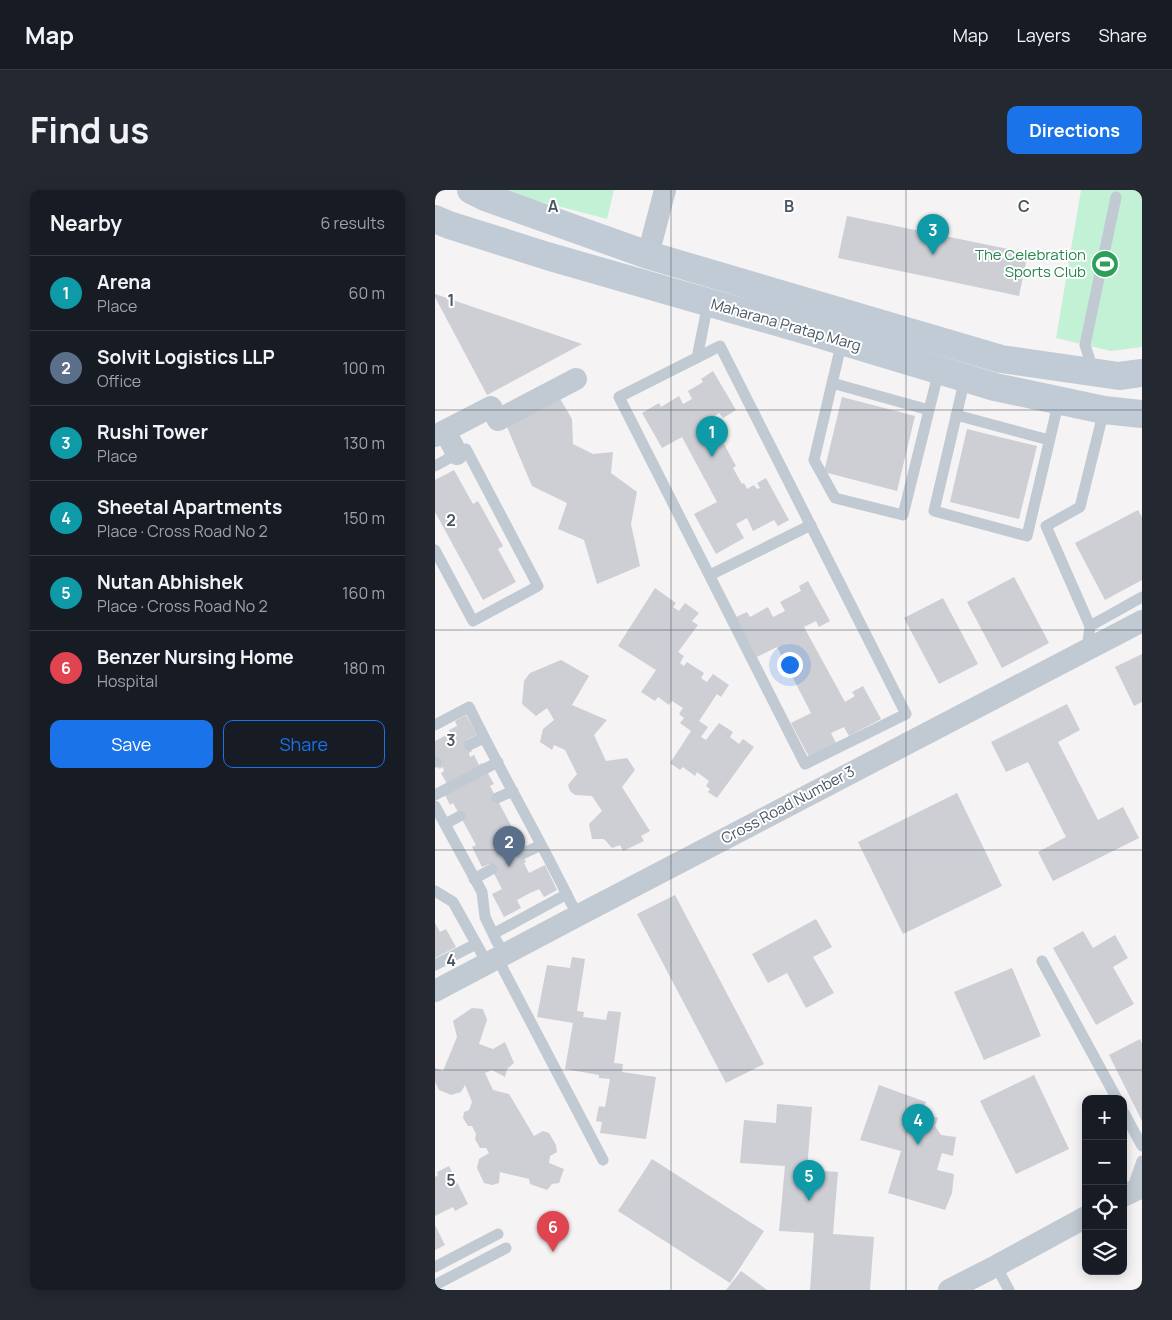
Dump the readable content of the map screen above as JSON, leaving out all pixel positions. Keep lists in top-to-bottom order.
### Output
{
  "streets": {
    "main road": ["Maharana Pratap Marg"],
    "street": ["Cross Road Number 3"]
  },
  "places": {
    "sports": ["The Celebration Sports Club"]
  },
  "page": {
    "header": "Map",
    "nav": ["Map", "Layers", "Share"],
    "title": "Find us",
    "buttons": [
      "Directions",
      ["Save", "Share"]
    ],
    "heading": ["Nearby", "6 results"],
    "pins": [
      "3",
      "1",
      "2",
      "4",
      "5",
      "6"
    ],
    "list": [
      {
        "mark": "1",
        "name": "Arena",
        "note": "Place",
        "value": "60 m"
      },
      {
        "mark": "2",
        "name": "Solvit Logistics LLP",
        "note": "Office",
        "value": "100 m"
      },
      {
        "mark": "3",
        "name": "Rushi Tower",
        "note": "Place",
        "value": "130 m"
      },
      {
        "mark": "4",
        "name": "Sheetal Apartments",
        "note": "Place · Cross Road No 2",
        "value": "150 m"
      },
      {
        "mark": "5",
        "name": "Nutan Abhishek",
        "note": "Place · Cross Road No 2",
        "value": "160 m"
      },
      {
        "mark": "6",
        "name": "Benzer Nursing Home",
        "note": "Hospital",
        "value": "180 m"
      }
    ],
    "map_buttons": ["+", "−"]
  },
  "grid": {
    "columns": ["A", "B", "C"],
    "rows": [
      "1",
      "2",
      "3",
      "4",
      "5"
    ]
  }
}
